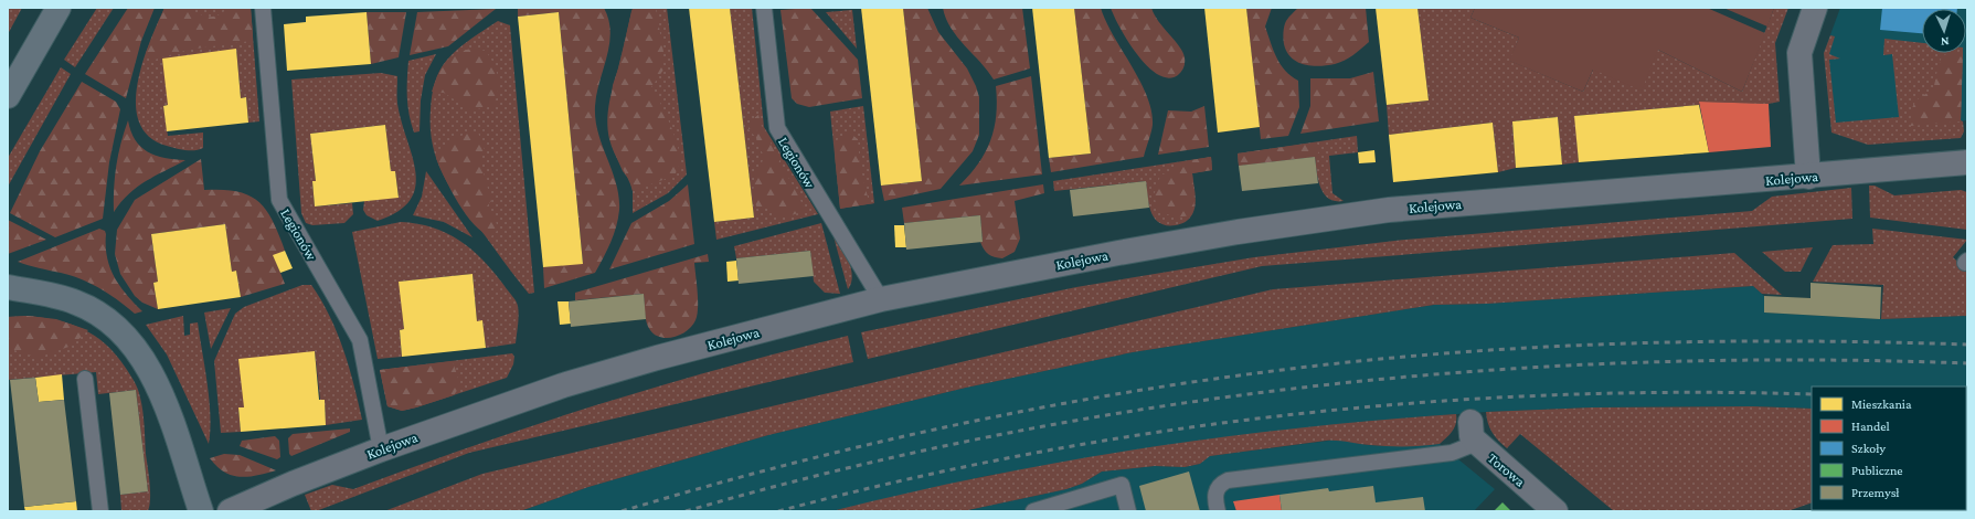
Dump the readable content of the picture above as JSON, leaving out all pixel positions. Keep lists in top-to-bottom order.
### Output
{
  "streets": {
    "street": ["Kolejowa", "Torowa"],
    "lane": ["Legionów"]
  },
  "crossings": [
    ["Legionów", "Kolejowa"]
  ],
  "legend": [
    "Mieszkania",
    "Handel",
    "Szkoły",
    "Publiczne",
    "Przemysł"
  ],
  "north": "bottom"
}
